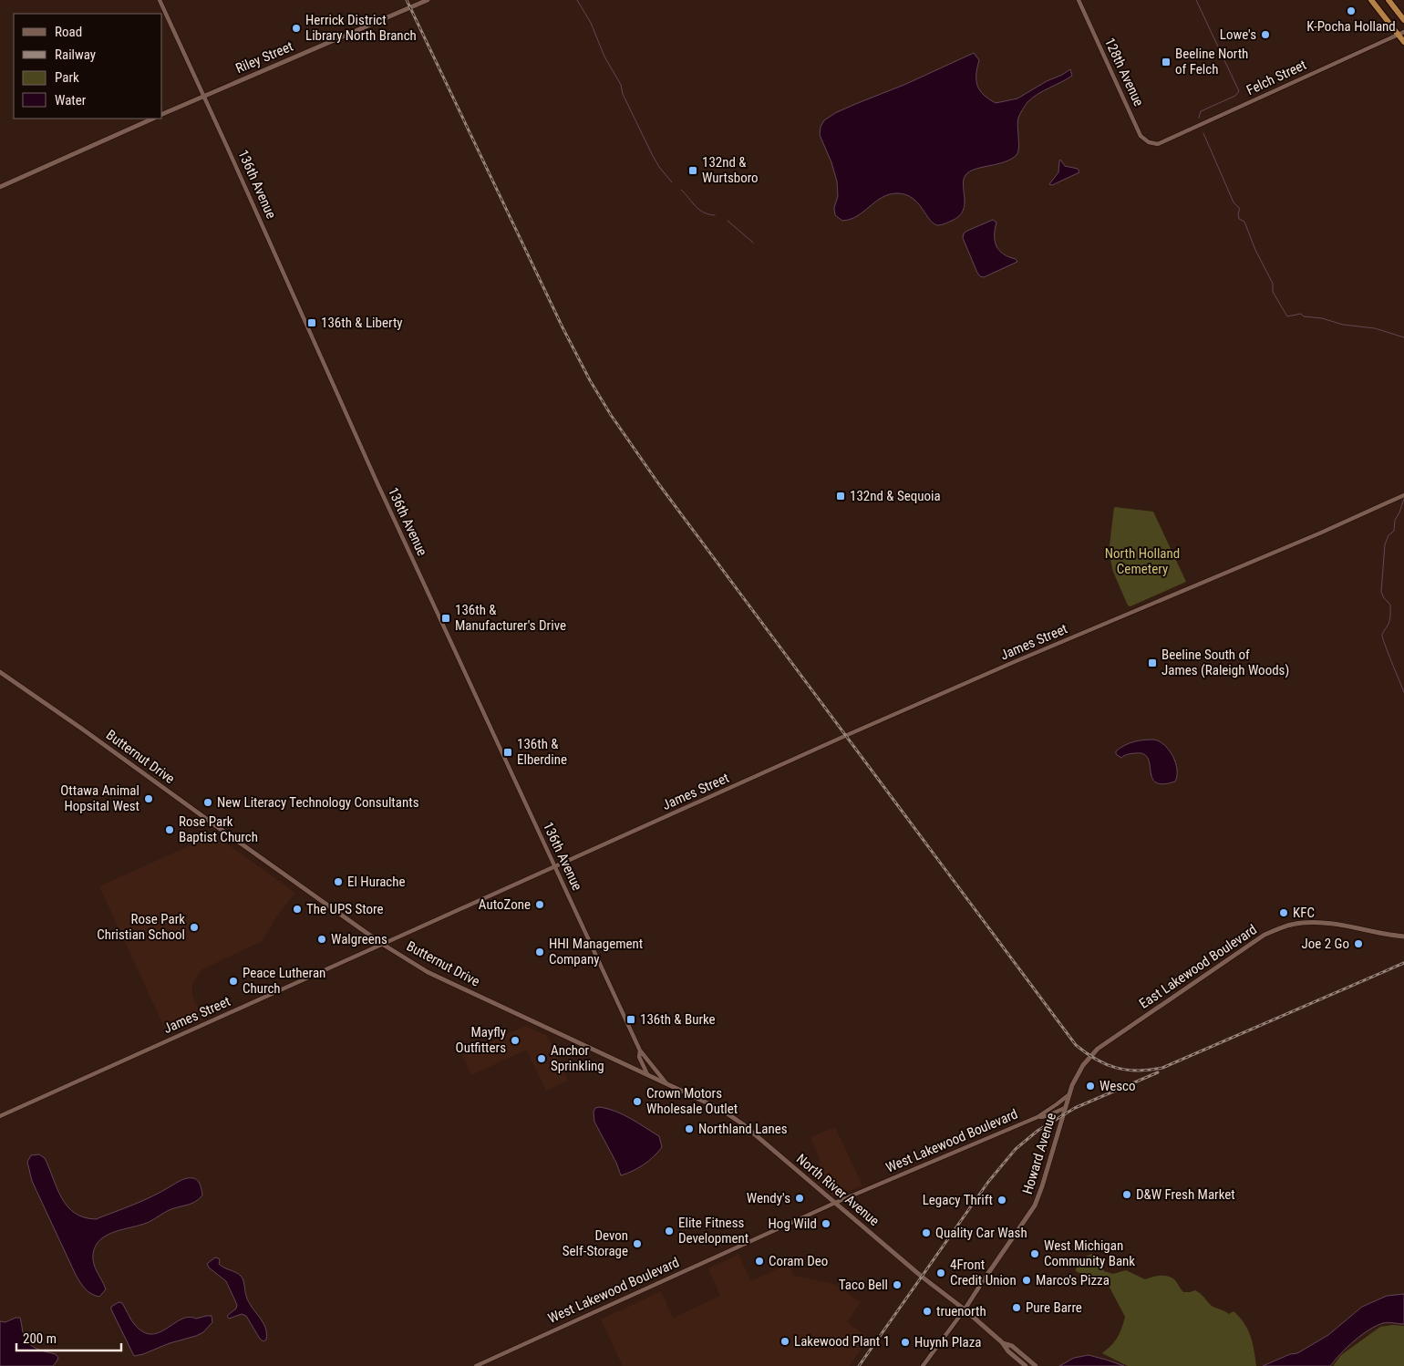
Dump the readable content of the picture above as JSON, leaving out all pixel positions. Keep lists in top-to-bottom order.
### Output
{
  "streets": {
    "main road": [
      "Riley Street",
      "Butternut Drive",
      "East Lakewood Boulevard",
      "Howard Avenue",
      "North River Avenue"
    ],
    "street": [
      "128th Avenue",
      "Felch Street",
      "136th Avenue",
      "James Street",
      "West Lakewood Boulevard"
    ]
  },
  "crossings": [
    ["Riley Street", "136th Avenue"],
    ["128th Avenue", "Felch Street"],
    ["136th Avenue", "James Street"],
    ["136th Avenue", "Butternut Drive"],
    ["136th Avenue", "North River Avenue"],
    ["James Street", "Butternut Drive"],
    ["Butternut Drive", "North River Avenue"],
    ["East Lakewood Boulevard", "West Lakewood Boulevard"],
    ["East Lakewood Boulevard", "Howard Avenue"],
    ["West Lakewood Boulevard", "Howard Avenue"],
    ["West Lakewood Boulevard", "North River Avenue"],
    ["Howard Avenue", "North River Avenue"]
  ],
  "parks": ["North Holland Cemetery"],
  "places": {
    "other": [
      "K-Pocha Holland",
      "Herrick District Library North Branch",
      "Lowe's",
      "Ottawa Animal Hopsital West",
      "New Literacy Technology Consultants",
      "Rose Park Baptist Church",
      "El Hurache",
      "AutoZone",
      "The UPS Store",
      "KFC",
      "Rose Park Christian School",
      "Walgreens",
      "Joe 2 Go",
      "HHI Management Company",
      "Peace Lutheran Church",
      "Mayfly Outfitters",
      "Anchor Sprinkling",
      "Wesco",
      "Crown Motors Wholesale Outlet",
      "Northland Lanes",
      "D&W Fresh Market",
      "Wendy's",
      "Legacy Thrift",
      "Hog Wild",
      "Elite Fitness Development",
      "Quality Car Wash",
      "Devon Self-Storage",
      "West Michigan Community Bank",
      "Coram Deo",
      "4Front Credit Union",
      "Marco's Pizza",
      "Taco Bell",
      "Pure Barre",
      "truenorth",
      "Lakewood Plant 1",
      "Huynh Plaza"
    ],
    "transit": [
      "Beeline North of Felch",
      "132nd & Wurtsboro",
      "136th & Liberty",
      "132nd & Sequoia",
      "136th & Manufacturer's Drive",
      "Beeline South of James (Raleigh Woods)",
      "136th & Elberdine",
      "136th & Burke"
    ]
  },
  "legend": [
    "Road",
    "Railway",
    "Park",
    "Water"
  ],
  "scale_bar": "200 m"
}
